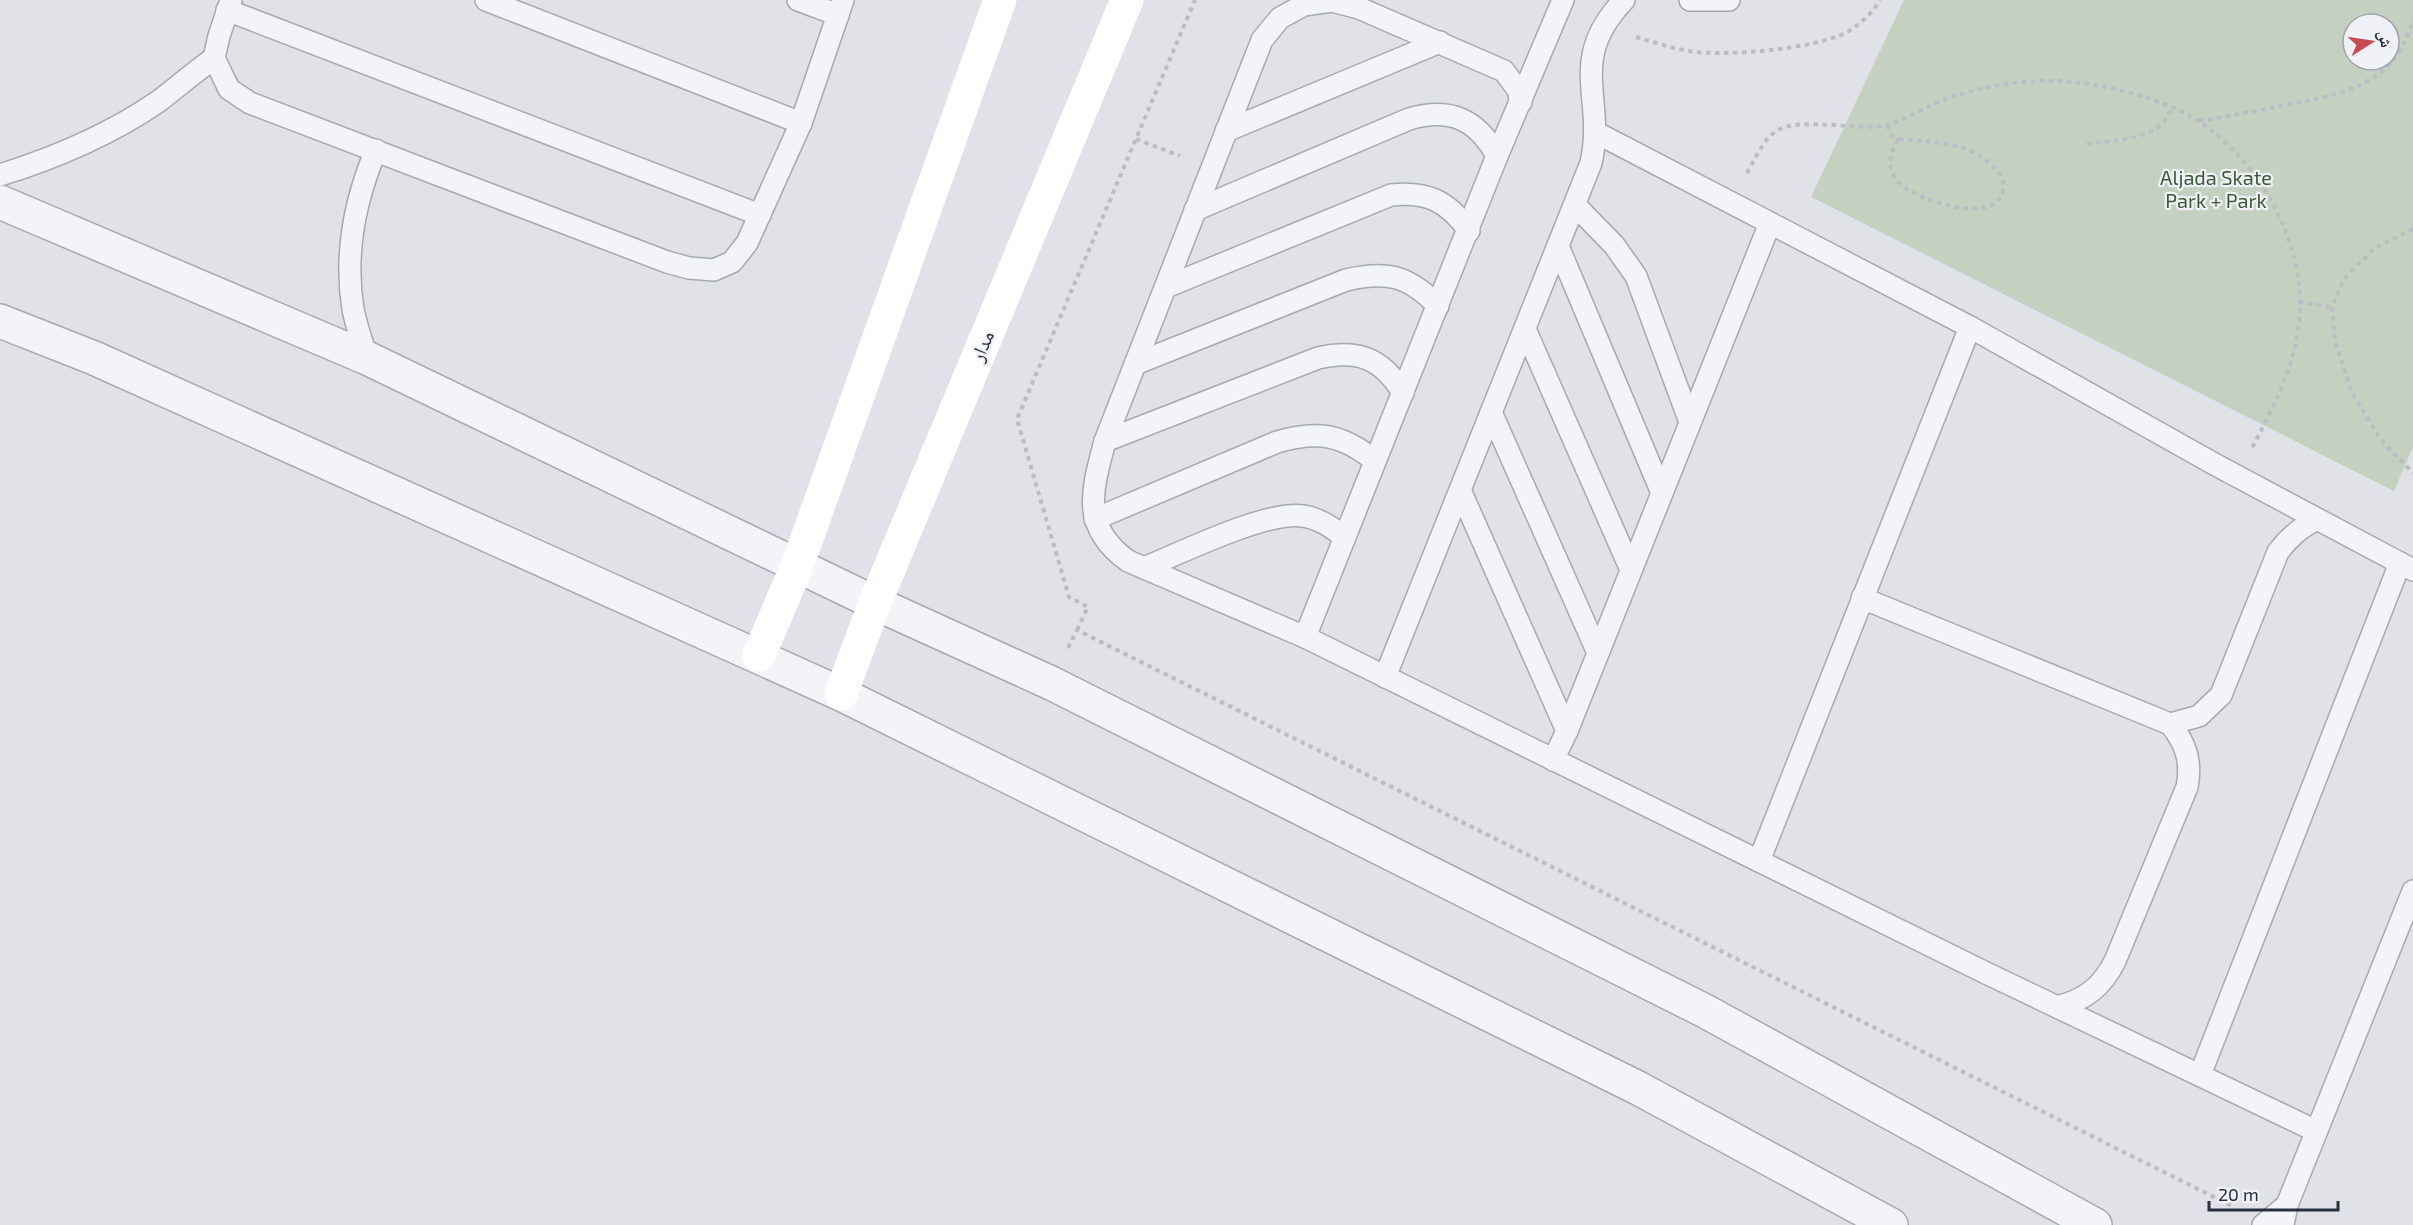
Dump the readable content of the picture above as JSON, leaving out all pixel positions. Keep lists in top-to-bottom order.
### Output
{
  "streets": {
    "street": ["مدار"]
  },
  "parks": ["Aljada Skate Park + Park"],
  "scale_bar": "20 m",
  "north": "right"
}
